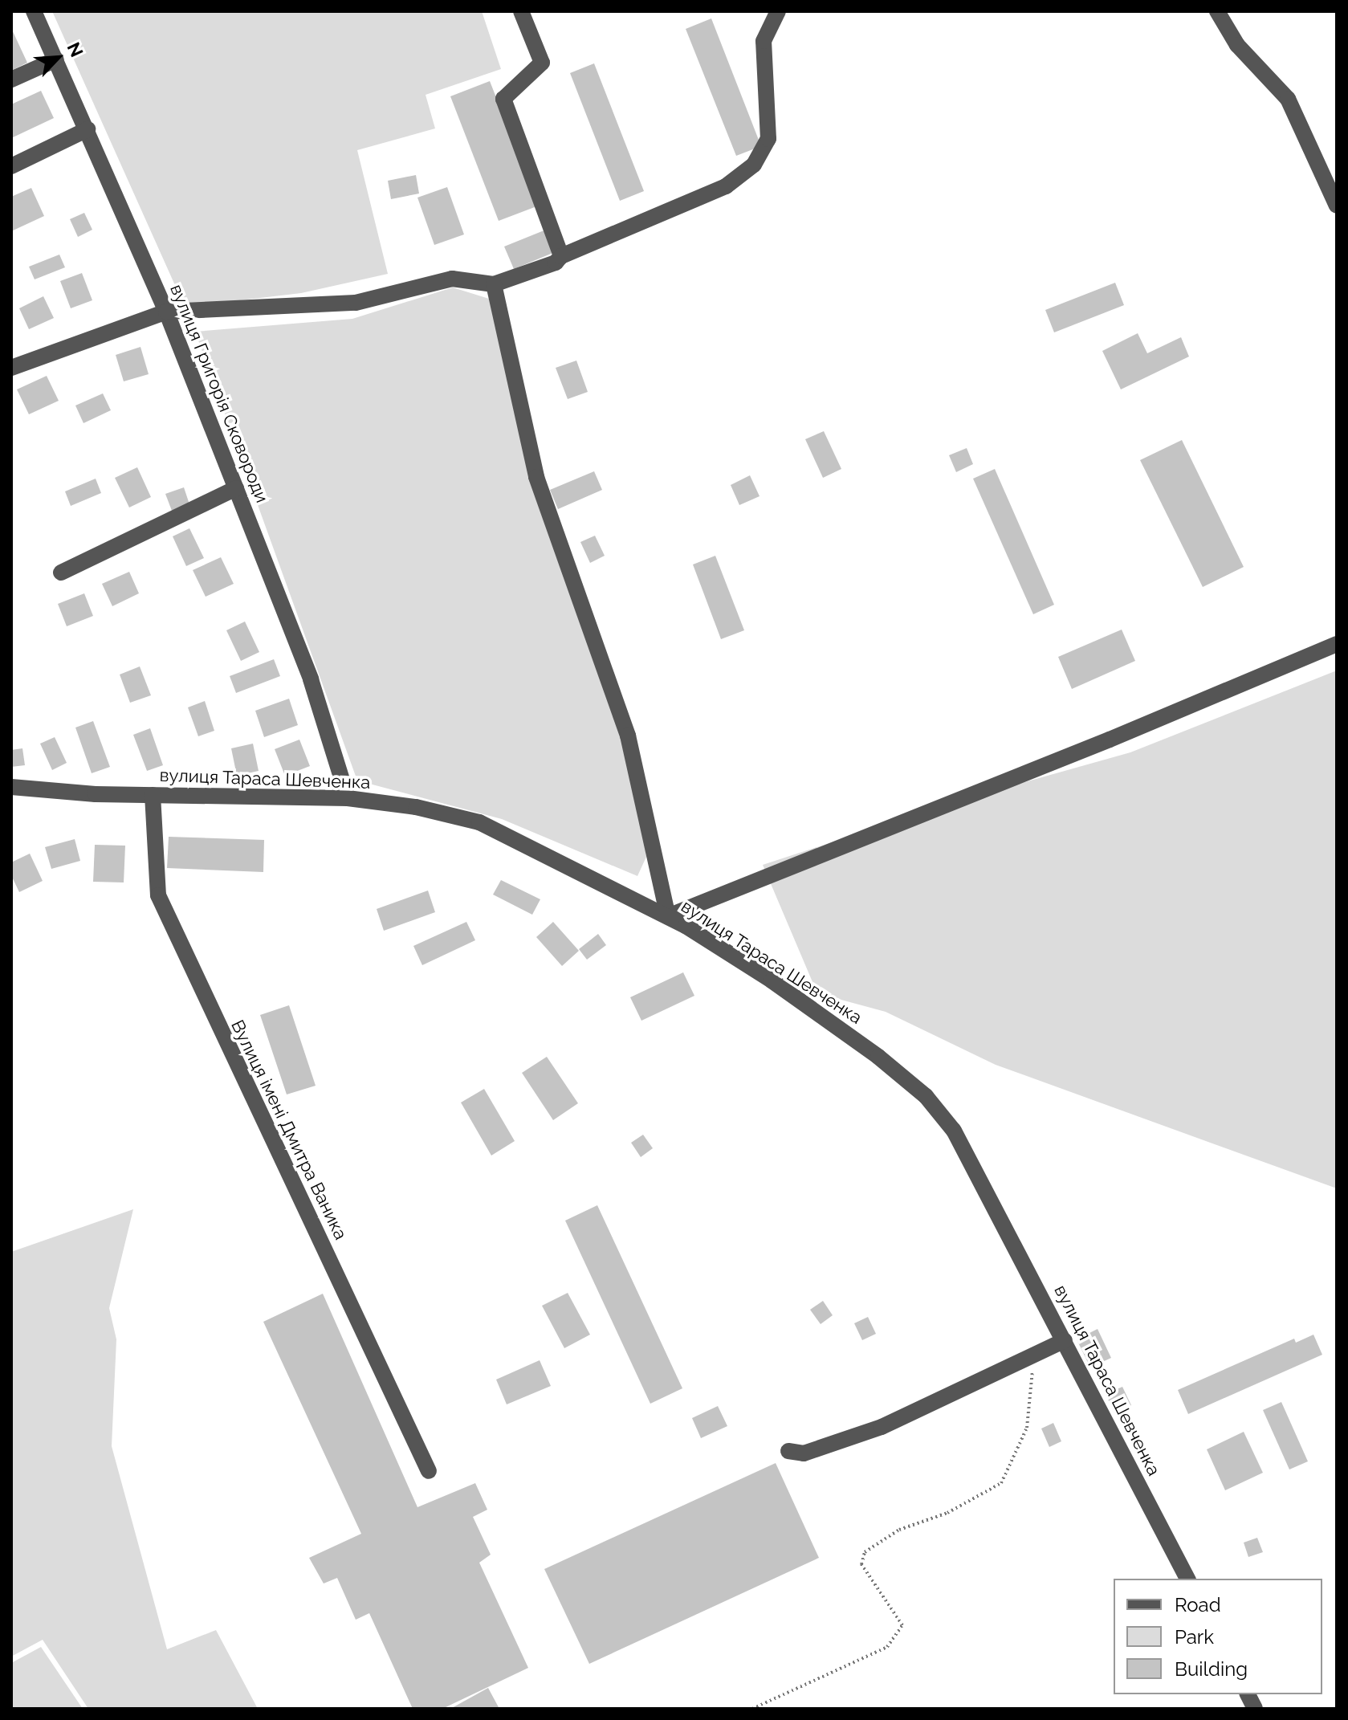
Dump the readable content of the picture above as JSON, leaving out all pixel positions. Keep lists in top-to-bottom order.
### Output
{
  "streets": {
    "street": ["вулиця Григорія Сковороди", "вулиця Тараса Шевченка", "Вулиця імені Дмитра Ваника"]
  },
  "crossings": [
    ["вулиця Григорія Сковороди", "вулиця Тараса Шевченка"],
    ["вулиця Тараса Шевченка", "Вулиця імені Дмитра Ваника"]
  ],
  "legend": ["Road", "Park", "Building"],
  "north": "top right"
}
